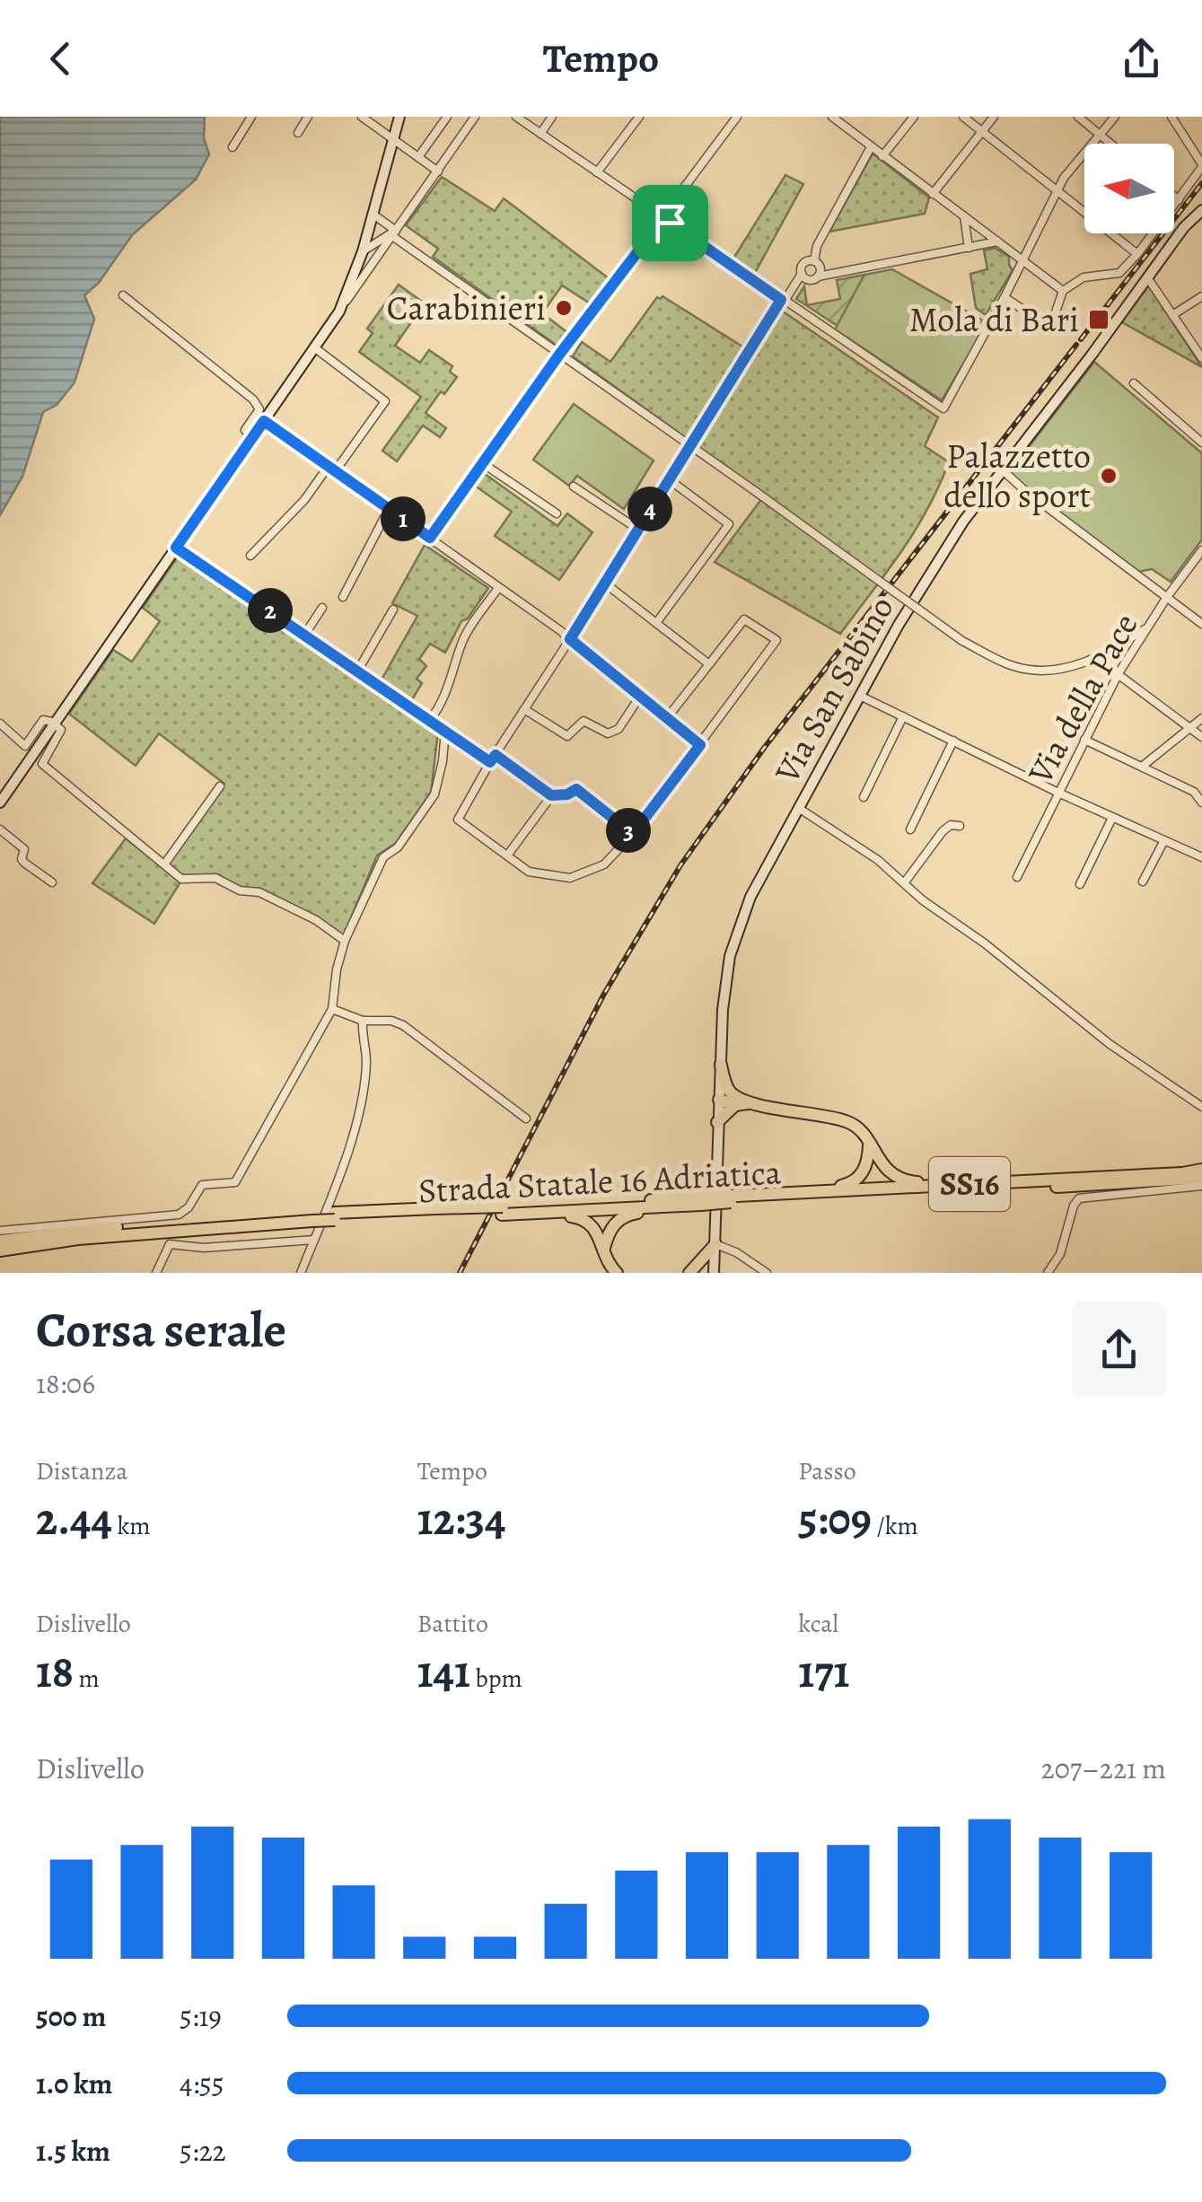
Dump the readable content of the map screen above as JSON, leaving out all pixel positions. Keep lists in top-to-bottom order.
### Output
{
  "streets": {
    "highway": ["Strada Statale 16 Adriatica", "SS16"],
    "street": ["Via San Sabino", "Via della Pace"]
  },
  "places": {
    "other": ["Carabinieri", "Palazzetto dello sport"],
    "transit": ["Mola di Bari"]
  },
  "north": "left",
  "page": {
    "header": "Tempo",
    "pins": [
      "4",
      "1",
      "2",
      "3"
    ],
    "heading": ["Corsa serale", "18:06"],
    "stats": [
      ["Distanza", "2.44 km"],
      ["Tempo", "12:34"],
      ["Passo", "5:09 /km"],
      ["Dislivello", "18 m"],
      ["Battito", "141 bpm"],
      ["kcal", "171"]
    ],
    "chart": ["Dislivello", "207–221 m"],
    "list": [
      {
        "name": "500 m",
        "note": "5:19"
      },
      {
        "name": "1.0 km",
        "note": "4:55"
      },
      {
        "name": "1.5 km",
        "note": "5:22"
      }
    ]
  }
}
